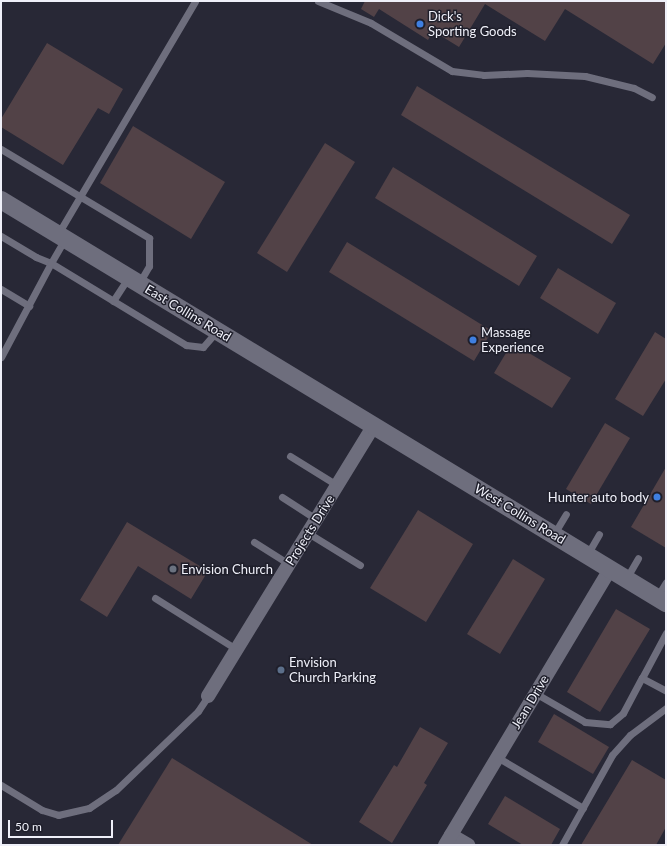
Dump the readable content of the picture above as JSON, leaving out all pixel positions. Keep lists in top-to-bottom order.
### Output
{
  "streets": {
    "street": [
      "East Collins Road",
      "West Collins Road",
      "Projects Drive",
      "Jean Drive"
    ]
  },
  "crossings": [
    ["East Collins Road", "West Collins Road"],
    ["East Collins Road", "Projects Drive"],
    ["West Collins Road", "Projects Drive"],
    ["West Collins Road", "Jean Drive"]
  ],
  "places": [
    "Dick's Sporting Goods",
    "Massage Experience",
    "Hunter auto body",
    "Envision Church",
    "Envision Church Parking"
  ],
  "scale_bar": "50 m"
}
